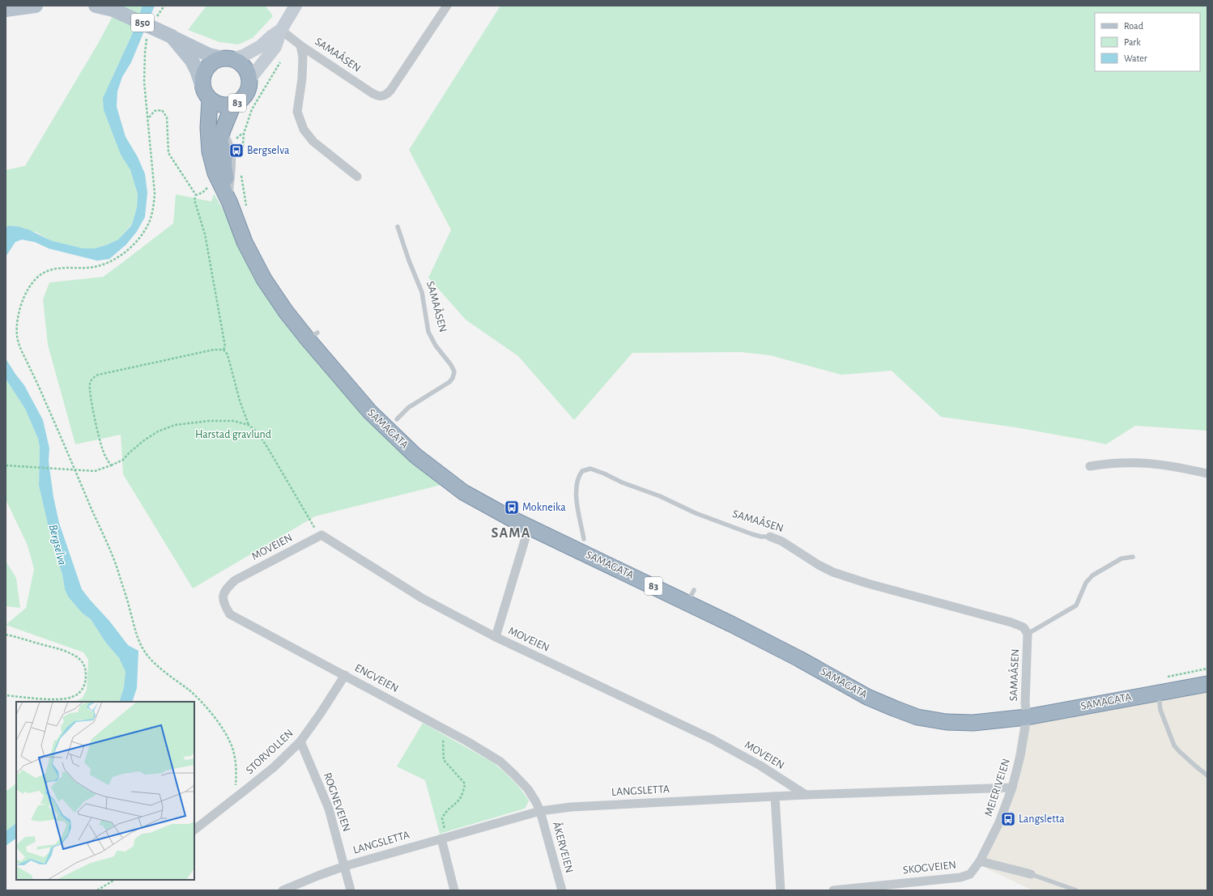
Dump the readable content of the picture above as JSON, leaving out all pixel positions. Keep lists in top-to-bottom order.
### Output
{
  "streets": {
    "highway": ["83", "SAMAGATA"],
    "main road": ["850"],
    "street": [
      "SAMAÅSEN",
      "MOVEIEN",
      "ENGVEIEN",
      "STORVOLLEN",
      "MEIERIVEIEN",
      "LANGSLETTA",
      "ROGNEVEIEN",
      "ÅKERVEIEN",
      "SKOGVEIEN"
    ]
  },
  "crossings": [
    ["850", "83"],
    ["850", "SAMAGATA"],
    ["SAMAÅSEN", "SAMAGATA"],
    ["SAMAÅSEN", "MEIERIVEIEN"],
    ["83", "SAMAGATA"],
    ["SAMAGATA", "MEIERIVEIEN"],
    ["MOVEIEN", "ENGVEIEN"],
    ["MOVEIEN", "LANGSLETTA"],
    ["ENGVEIEN", "STORVOLLEN"],
    ["ENGVEIEN", "LANGSLETTA"],
    ["ENGVEIEN", "ÅKERVEIEN"],
    ["STORVOLLEN", "ROGNEVEIEN"],
    ["MEIERIVEIEN", "LANGSLETTA"],
    ["MEIERIVEIEN", "SKOGVEIEN"],
    ["LANGSLETTA", "ROGNEVEIEN"],
    ["LANGSLETTA", "ÅKERVEIEN"]
  ],
  "districts": ["SAMA"],
  "water": ["Bergselva"],
  "parks": ["Harstad gravlund"],
  "places": {
    "bus stop": ["Bergselva", "Mokneika", "Langsletta"]
  },
  "legend": ["Road", "Park", "Water"]
}
